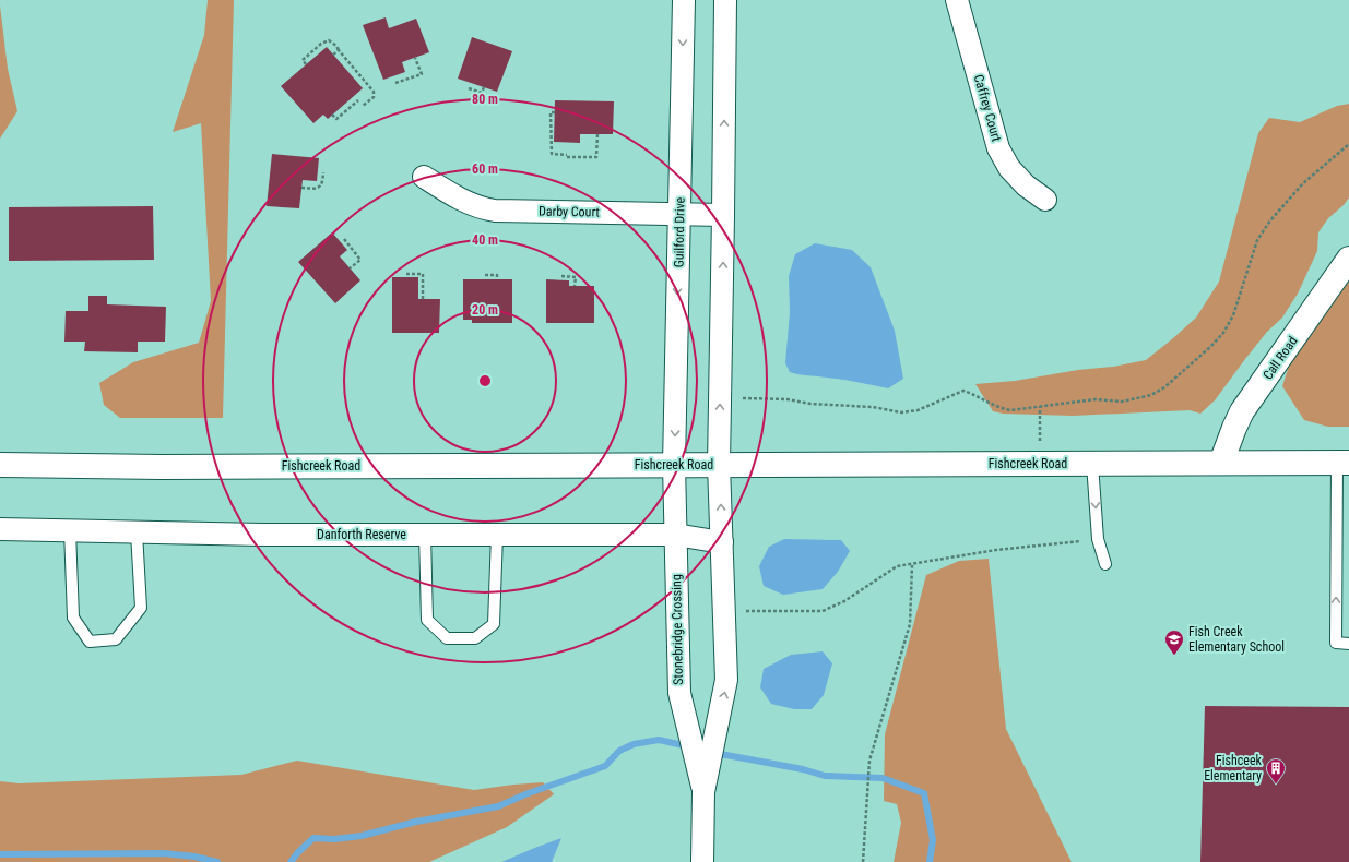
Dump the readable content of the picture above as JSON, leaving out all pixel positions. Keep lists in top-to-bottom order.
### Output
{
  "streets": {
    "main road": ["Call Road", "Fishcreek Road"],
    "street": [
      "Caffrey Court",
      "Darby Court",
      "Guilford Drive",
      "Danforth Reserve",
      "Stonebridge Crossing"
    ]
  },
  "crossings": [
    ["Darby Court", "Guilford Drive"],
    ["Guilford Drive", "Fishcreek Road"],
    ["Guilford Drive", "Stonebridge Crossing"],
    ["Call Road", "Fishcreek Road"],
    ["Fishcreek Road", "Stonebridge Crossing"],
    ["Danforth Reserve", "Stonebridge Crossing"]
  ],
  "places": {
    "school or university": ["Fish Creek Elementary School"],
    "building": ["Fishceek Elementary"]
  },
  "rings": [
    "80 m",
    "60 m",
    "40 m",
    "20 m"
  ]
}
